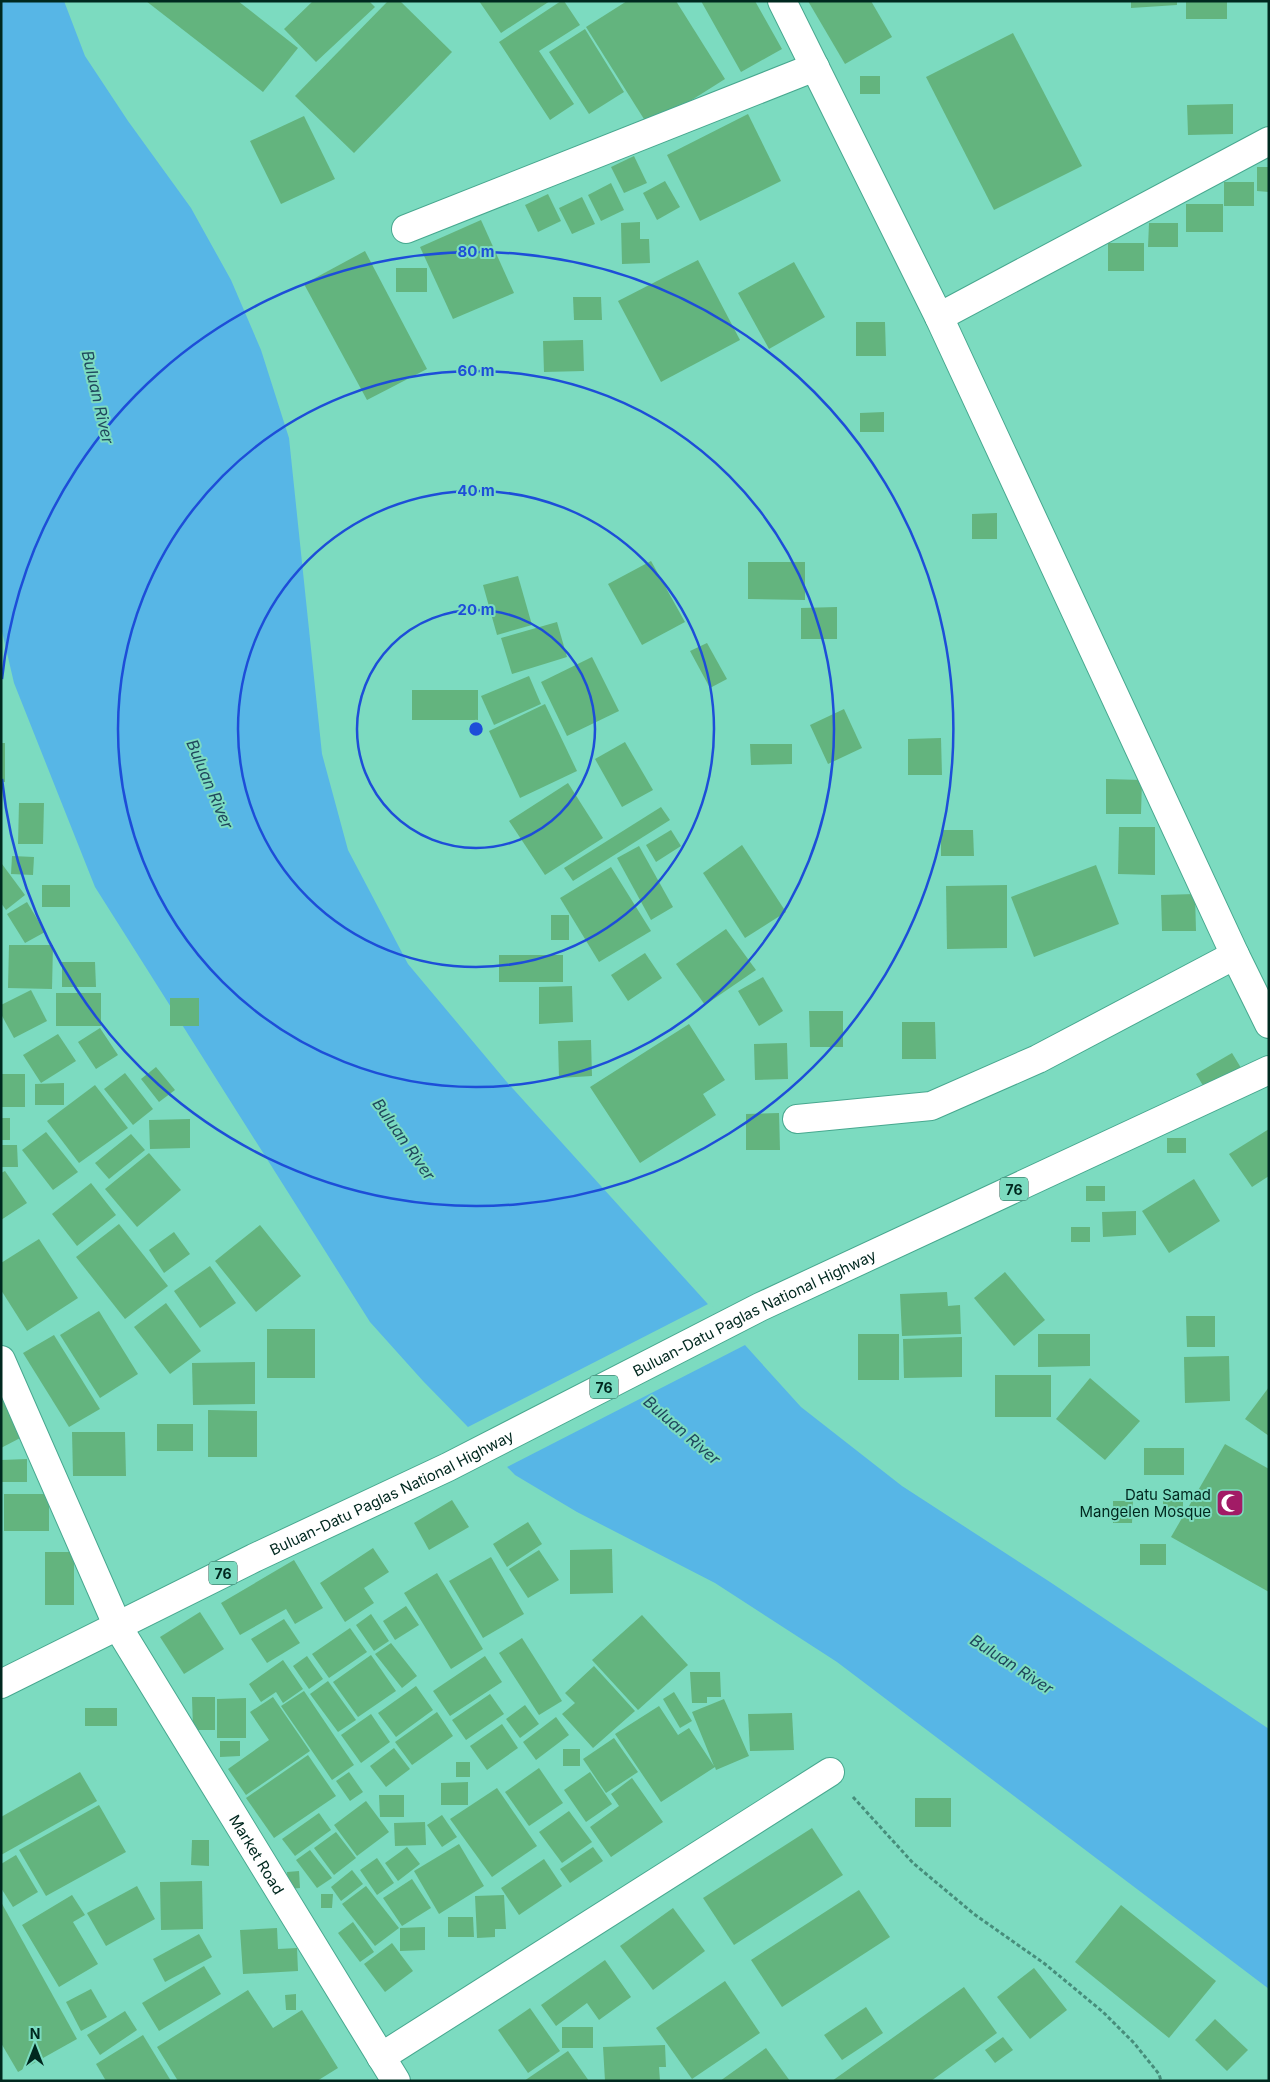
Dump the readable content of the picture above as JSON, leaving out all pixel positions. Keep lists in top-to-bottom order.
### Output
{
  "streets": {
    "main road": ["76", "Buluan-Datu Paglas National Highway", "Market Road"]
  },
  "crossings": [
    ["Buluan-Datu Paglas National Highway", "Market Road"]
  ],
  "water": ["Buluan River"],
  "places": {
    "mosque": ["Datu Samad Mangelen Mosque"]
  },
  "north": "top",
  "rings": [
    "80 m",
    "60 m",
    "40 m",
    "20 m"
  ]
}
